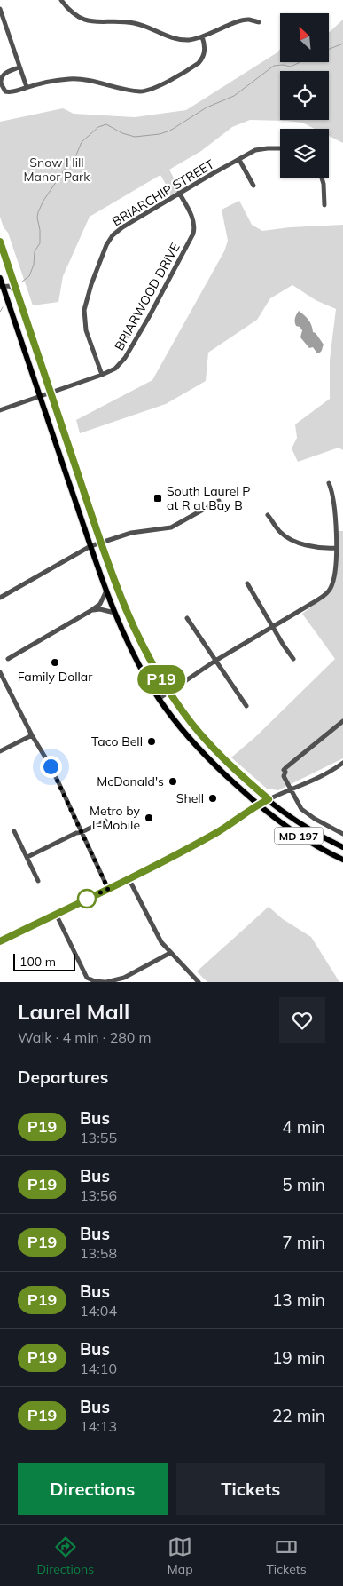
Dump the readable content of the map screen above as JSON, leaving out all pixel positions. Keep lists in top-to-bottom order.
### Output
{
  "streets": {
    "main road": ["MD 197"],
    "street": ["BRIARCHIP STREET", "BRIARWOOD DRIVE"]
  },
  "crossings": [
    ["BRIARCHIP STREET", "BRIARWOOD DRIVE"],
    ["BRIARWOOD DRIVE", "MD 197"]
  ],
  "parks": ["Snow Hill Manor Park"],
  "places": {
    "transit": ["South Laurel P at R at Bay B"],
    "other": [
      "Family Dollar",
      "Taco Bell",
      "McDonald's",
      "Shell",
      "Metro by T-Mobile"
    ]
  },
  "lines": ["bus line P19"],
  "scale_bar": "100 m",
  "north": "top left",
  "page": {
    "on_map": "P19",
    "scale": "100 m",
    "heading": [
      ["Laurel Mall", "Walk · 4 min · 280 m"],
      "Departures"
    ],
    "list": [
      {
        "mark": "P19",
        "name": "Bus",
        "note": "13:55",
        "value": "4 min"
      },
      {
        "mark": "P19",
        "name": "Bus",
        "note": "13:56",
        "value": "5 min"
      },
      {
        "mark": "P19",
        "name": "Bus",
        "note": "13:58",
        "value": "7 min"
      },
      {
        "mark": "P19",
        "name": "Bus",
        "note": "14:04",
        "value": "13 min"
      },
      {
        "mark": "P19",
        "name": "Bus",
        "note": "14:10",
        "value": "19 min"
      },
      {
        "mark": "P19",
        "name": "Bus",
        "note": "14:13",
        "value": "22 min"
      }
    ],
    "buttons": ["Directions", "Tickets"],
    "tabs": ["Directions", "Map", "Tickets"]
  }
}
